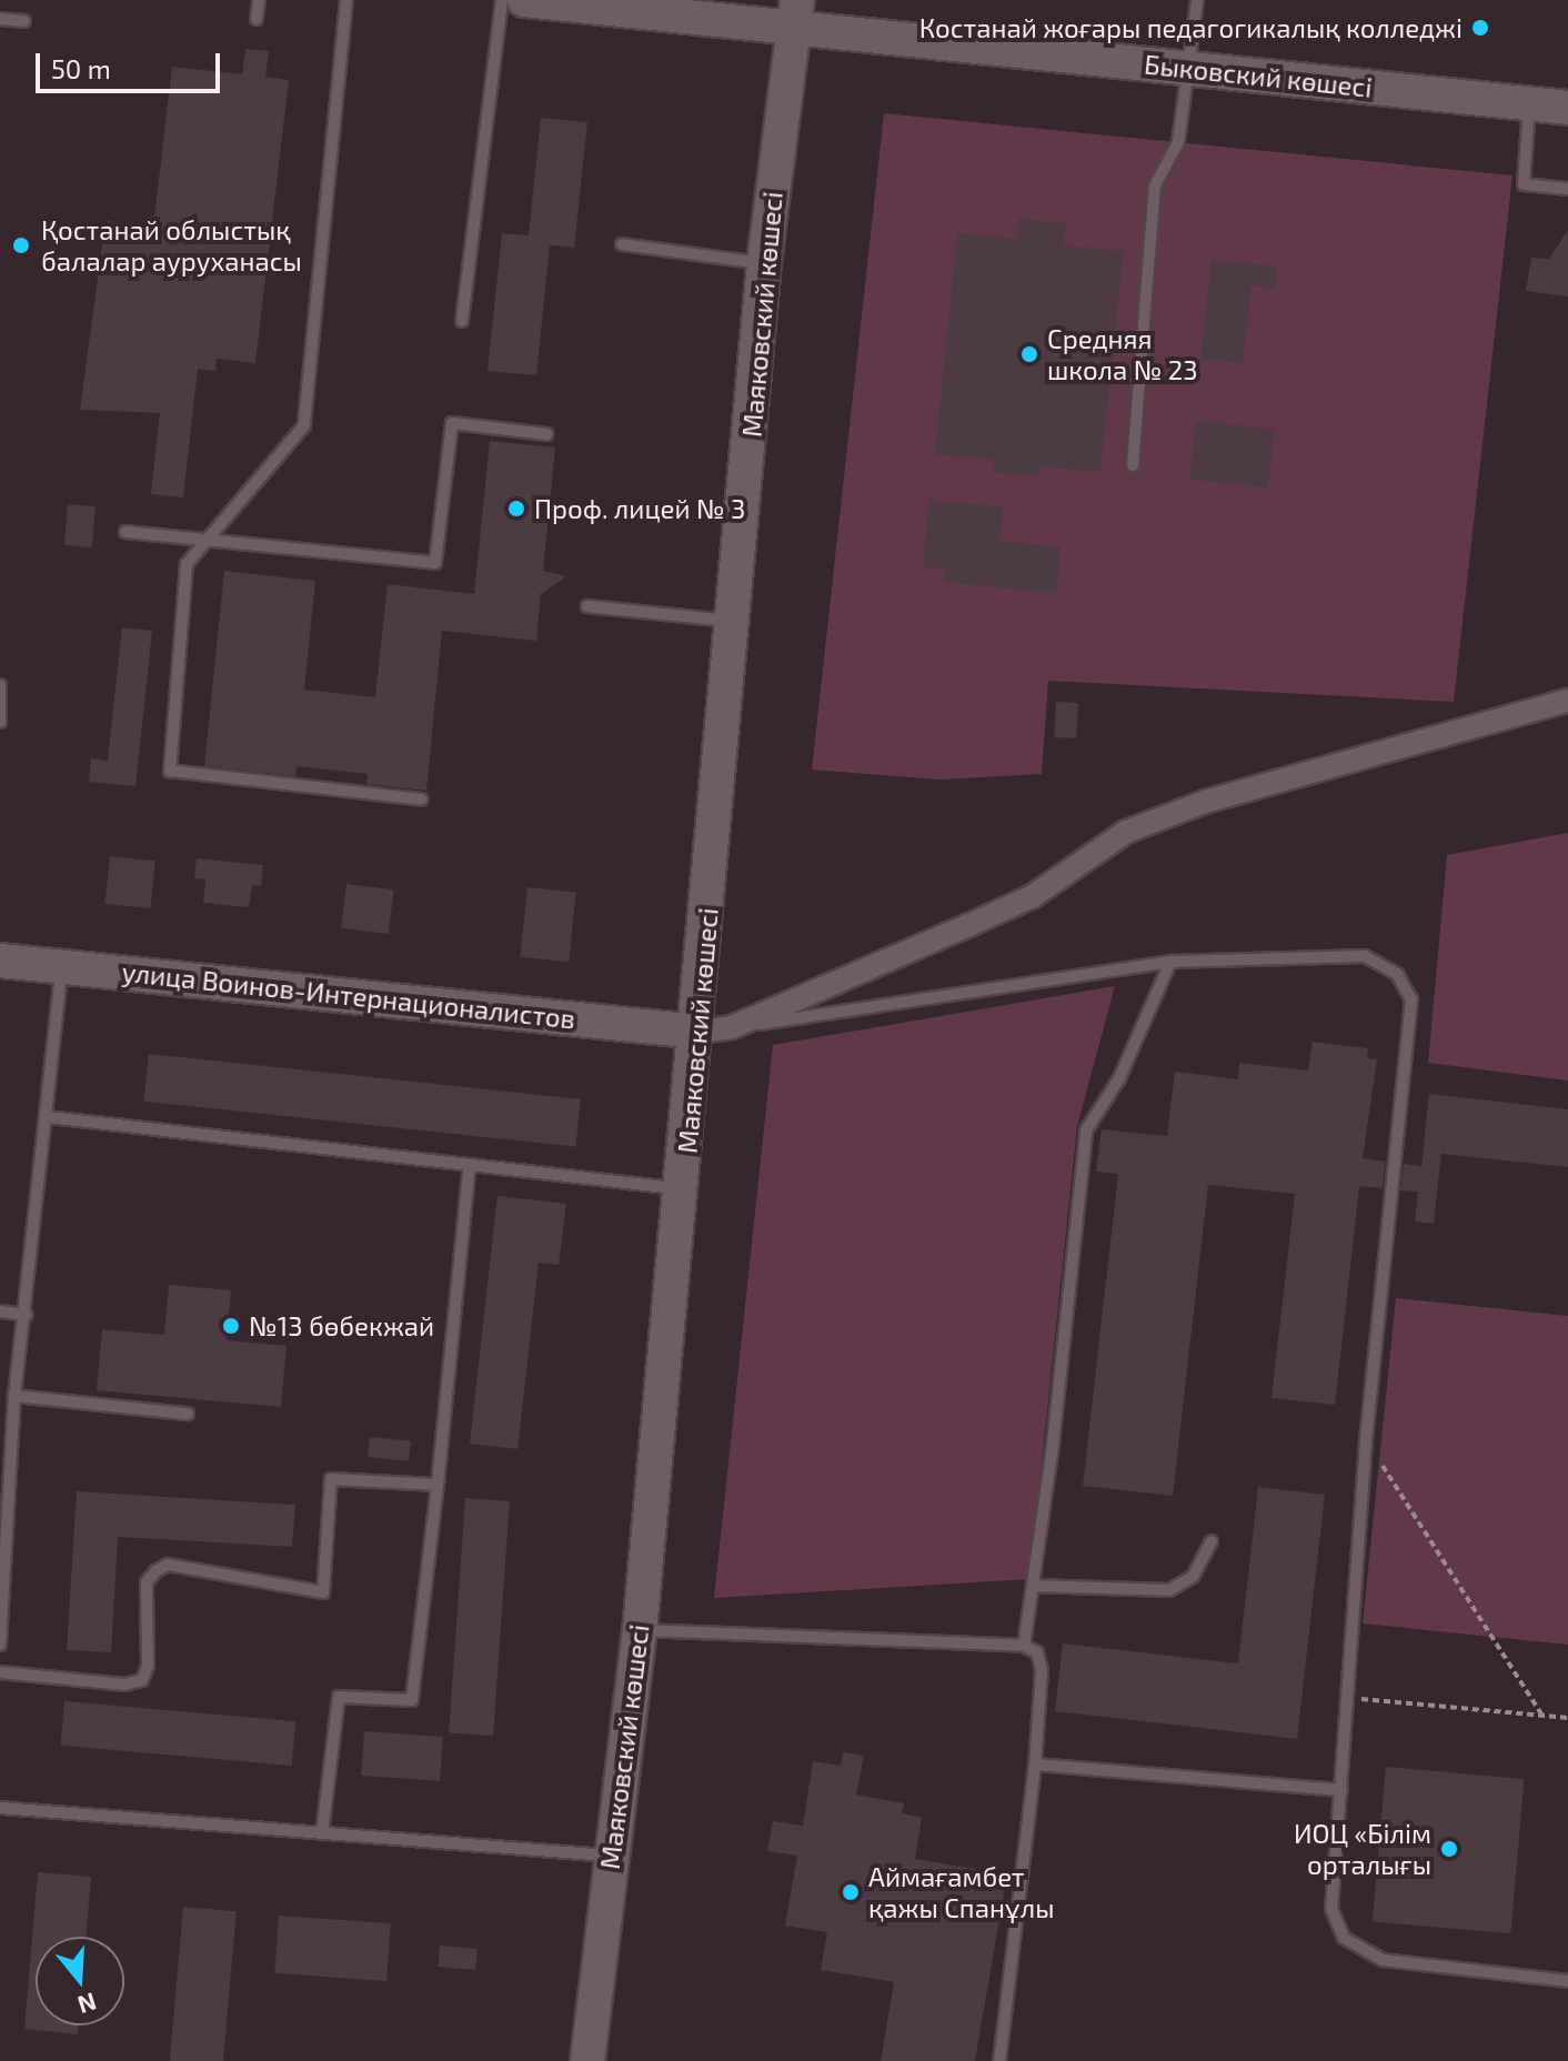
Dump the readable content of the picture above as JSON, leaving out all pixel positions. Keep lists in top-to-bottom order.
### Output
{
  "streets": {
    "main road": ["Быковский көшесі", "Маяковский көшесі", "улица Воинов-Интернационалистов"]
  },
  "crossings": [
    ["Быковский көшесі", "Маяковский көшесі"],
    ["Маяковский көшесі", "улица Воинов-Интернационалистов"]
  ],
  "places": [
    "Костанай жоғары педагогикалық колледжі",
    "Қостанай облыстық балалар ауруханасы",
    "Средняя школа № 23",
    "Проф. лицей № 3",
    "№13 бөбекжай",
    "ИОЦ «Білім орталығы",
    "Аймағамбет қажы Спанұлы"
  ],
  "scale_bar": "50 m",
  "north": "bottom"
}
